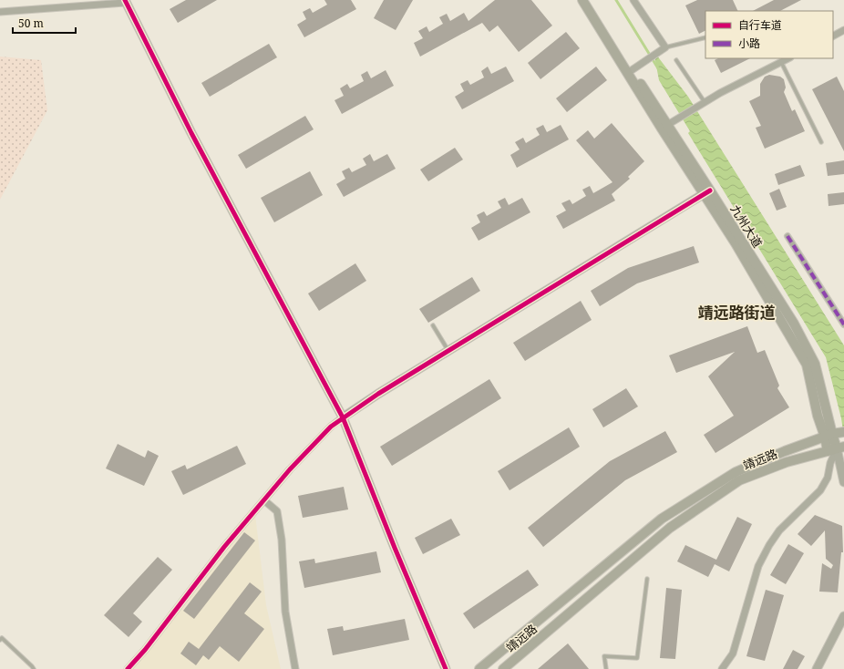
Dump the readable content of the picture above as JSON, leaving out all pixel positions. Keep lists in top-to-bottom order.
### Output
{
  "streets": {
    "main road": ["九州大道", "靖远路"]
  },
  "crossings": [
    ["九州大道", "靖远路"]
  ],
  "districts": ["靖远路街道"],
  "legend": ["自行车道", "小路"],
  "scale_bar": "50 m"
}
